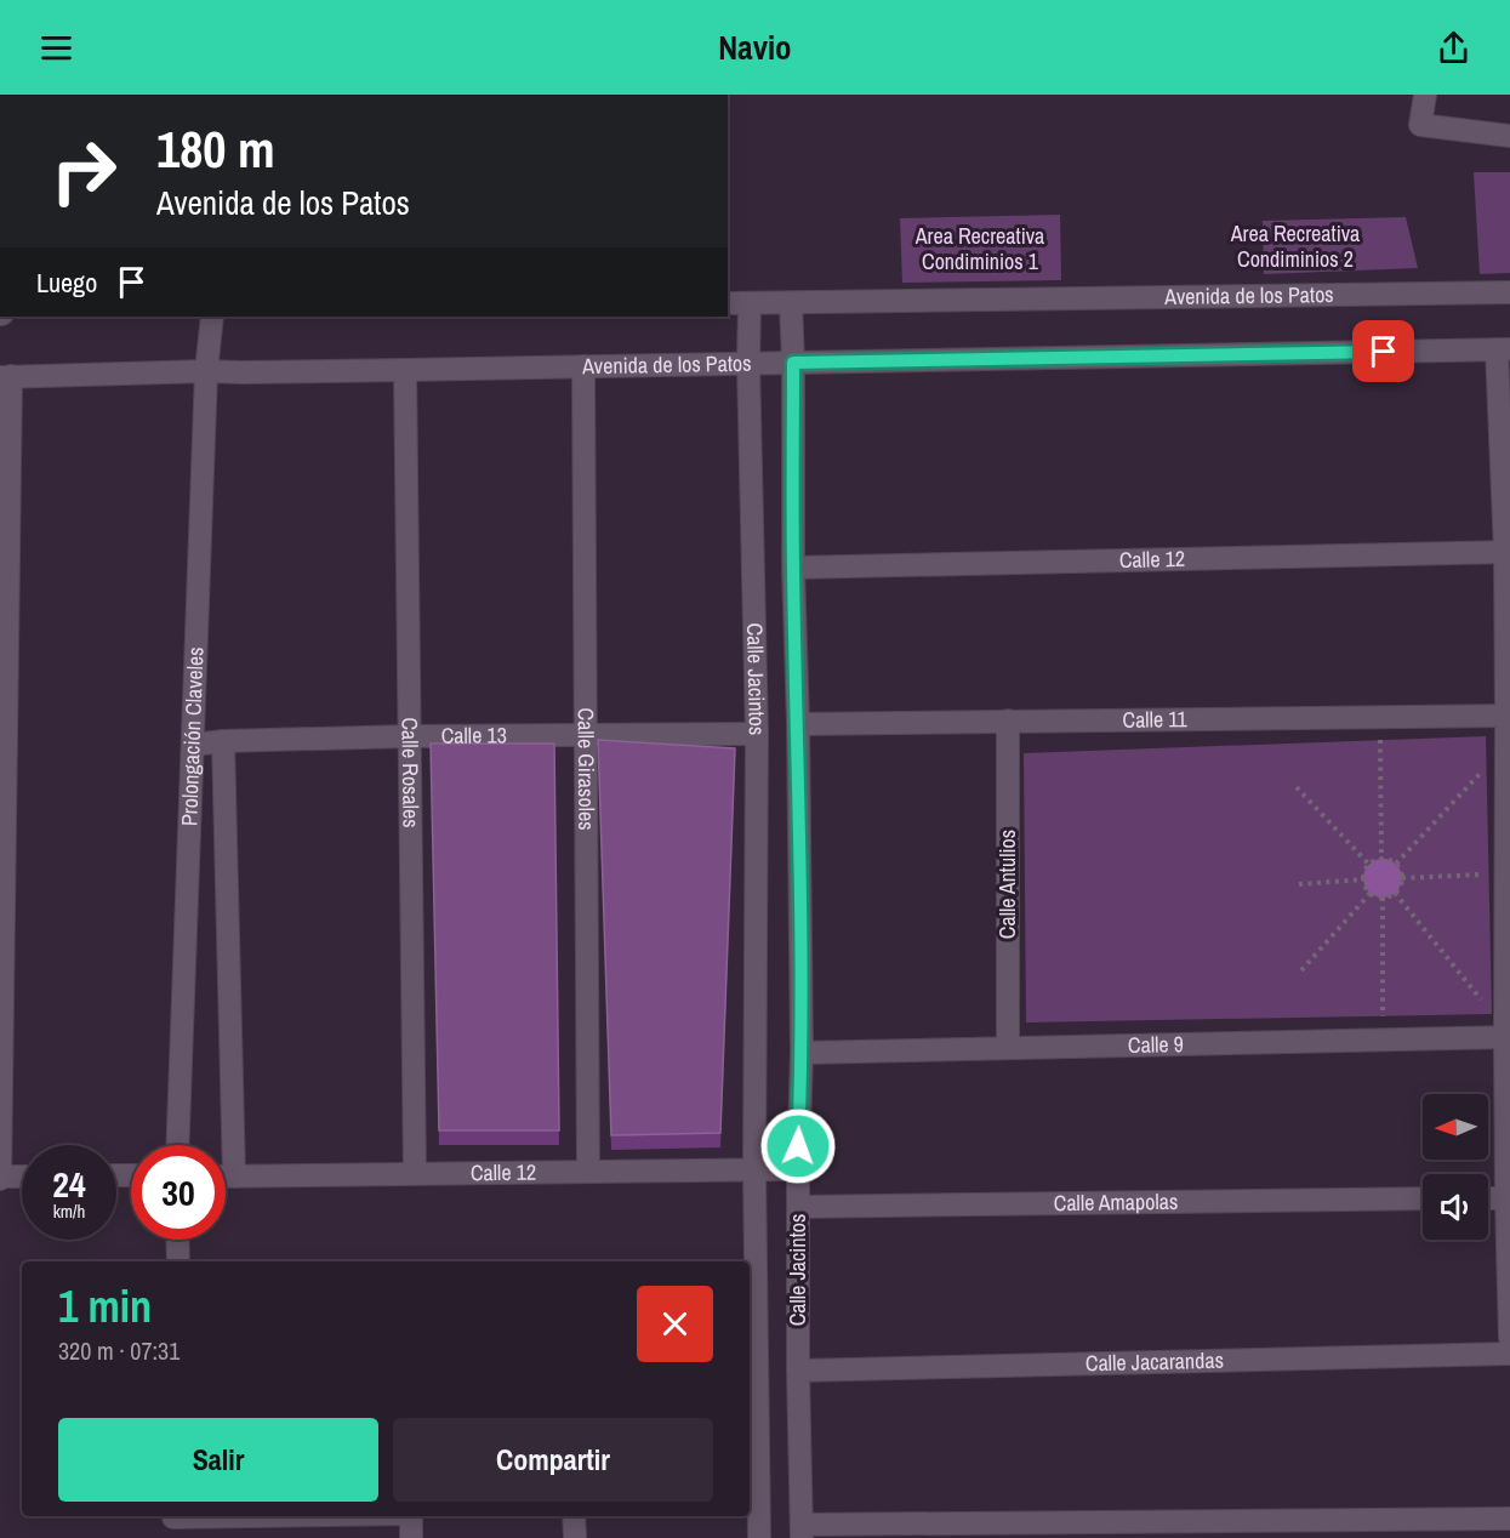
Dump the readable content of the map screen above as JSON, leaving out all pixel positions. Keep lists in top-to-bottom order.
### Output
{
  "streets": {
    "street": [
      "Avenida de los Patos",
      "Calle 12",
      "Calle Jacintos",
      "Calle 11",
      "Calle 13",
      "Prolongación Claveles",
      "Calle Girasoles",
      "Calle Rosales",
      "Calle Antulios",
      "Calle 9",
      "Calle Amapolas",
      "Calle Jacarandas"
    ]
  },
  "crossings": [
    ["Avenida de los Patos", "Calle Jacintos"],
    ["Avenida de los Patos", "Prolongación Claveles"],
    ["Avenida de los Patos", "Calle Girasoles"],
    ["Avenida de los Patos", "Calle Rosales"],
    ["Calle 12", "Calle Jacintos"],
    ["Calle 12", "Calle Girasoles"],
    ["Calle 12", "Calle Rosales"],
    ["Calle Jacintos", "Calle 11"],
    ["Calle Jacintos", "Calle 13"],
    ["Calle Jacintos", "Calle 9"],
    ["Calle Jacintos", "Calle Amapolas"],
    ["Calle Jacintos", "Calle Jacarandas"],
    ["Calle 11", "Calle Antulios"],
    ["Calle 13", "Prolongación Claveles"],
    ["Calle 13", "Calle Girasoles"],
    ["Calle 13", "Calle Rosales"],
    ["Calle Antulios", "Calle 9"]
  ],
  "parks": ["Area Recreativa Condiminios 2", "Area Recreativa Condiminios 1"],
  "north": "left",
  "page": {
    "header": "Navio",
    "turn": ["180 m", "Avenida de los Patos"],
    "then": "Luego",
    "speed": "24 km/h",
    "limit": "30",
    "heading": ["1 min", "320 m · 07:31"],
    "buttons": ["Salir", "Compartir"]
  }
}
